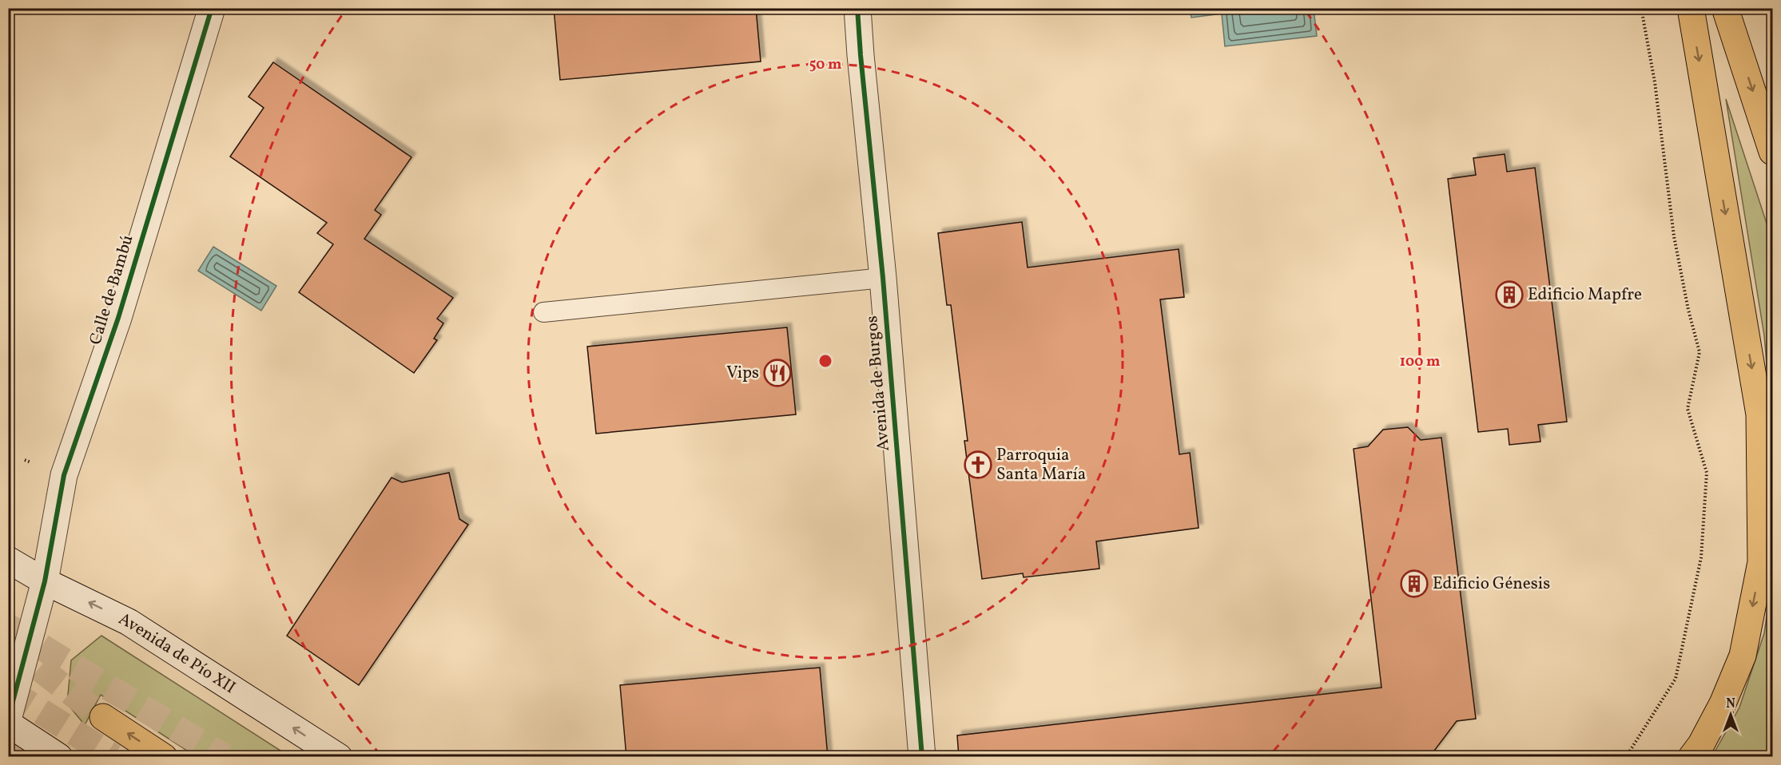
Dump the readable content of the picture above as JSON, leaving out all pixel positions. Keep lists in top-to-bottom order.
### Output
{
  "streets": {
    "street": ["Calle de Bambú", "Avenida de Burgos", "Avenida de Pío XII"]
  },
  "crossings": [
    ["Calle de Bambú", "Avenida de Pío XII"]
  ],
  "one_way": ["Avenida de Pío XII"],
  "places": {
    "building": ["Edificio Mapfre", "Edificio Génesis"],
    "restaurant": ["Vips"],
    "church": ["Parroquia Santa María"]
  },
  "north": "top",
  "rings": ["50 m", "100 m"]
}
